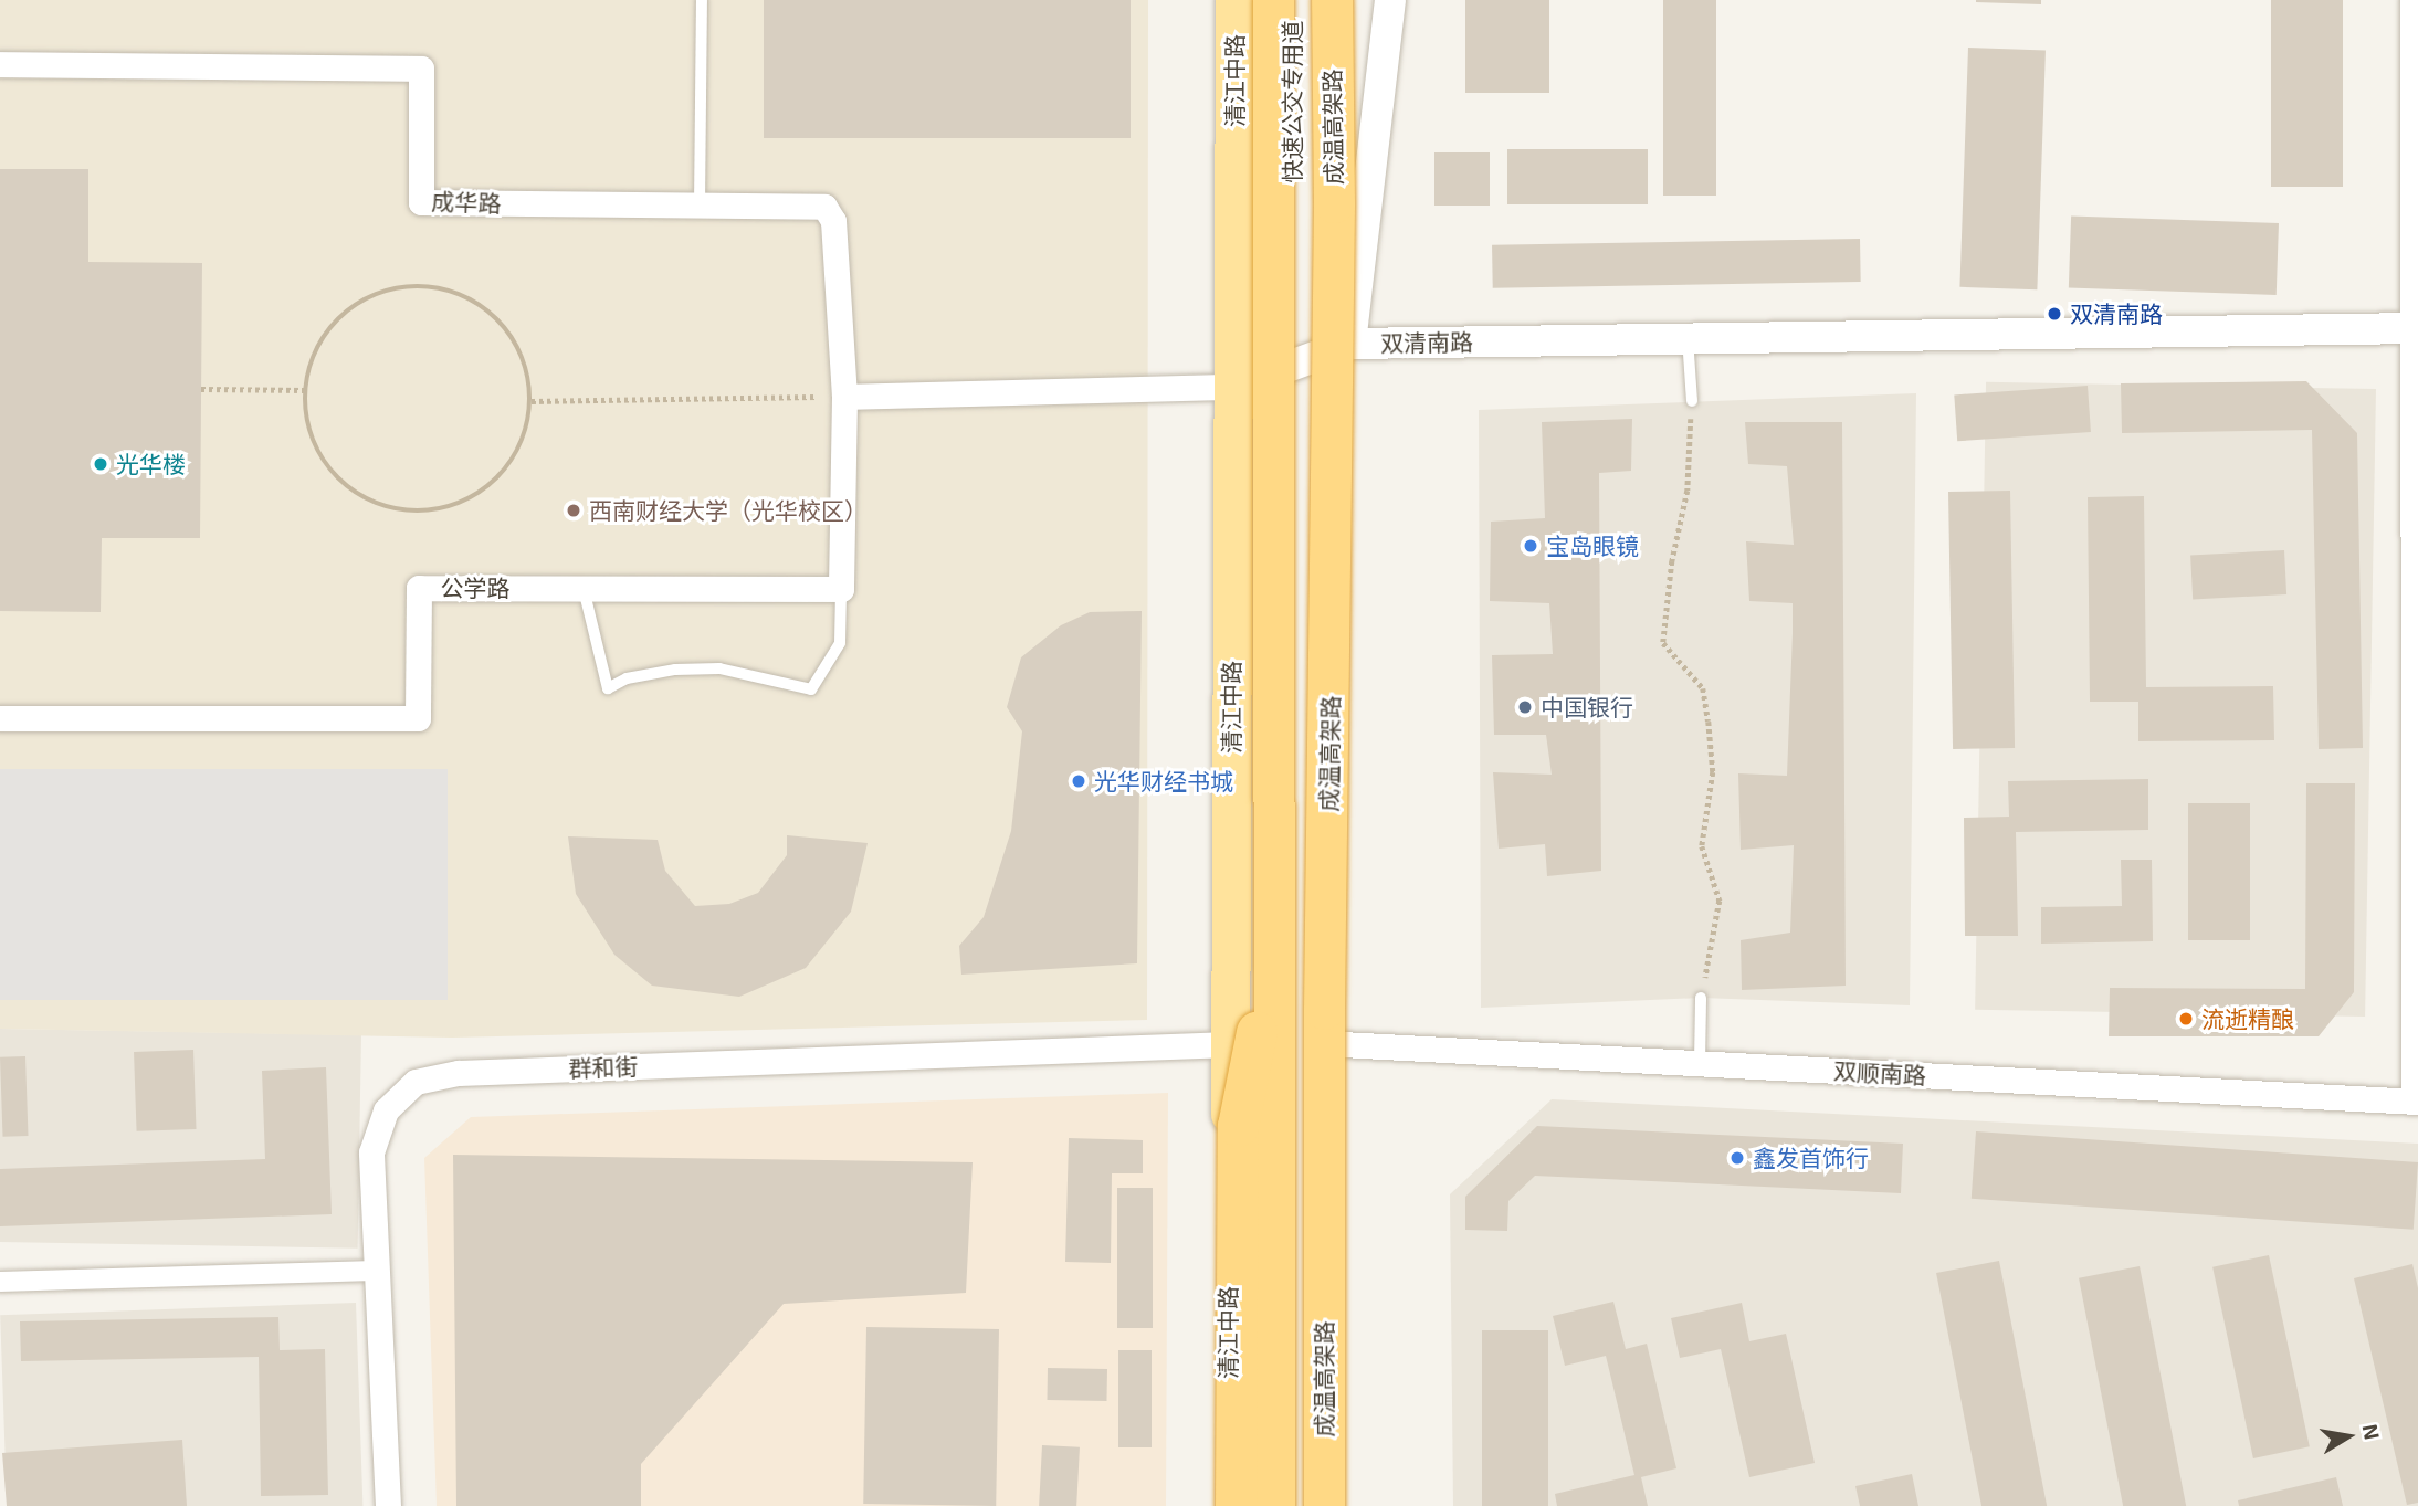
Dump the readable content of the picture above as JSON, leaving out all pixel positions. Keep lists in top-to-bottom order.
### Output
{
  "streets": {
    "highway": ["成温高架路"],
    "main road": ["清江中路"],
    "street": [
      "成华路",
      "双清南路",
      "公学路",
      "群和街",
      "双顺南路"
    ]
  },
  "crossings": [
    ["清江中路", "双清南路"],
    ["清江中路", "群和街"]
  ],
  "places": [
    "双清南路",
    "光华楼",
    "西南财经大学（光华校区）",
    "宝岛眼镜",
    "中国银行",
    "光华财经书城",
    "流逝精酿",
    "鑫发首饰行"
  ],
  "north": "right"
}
